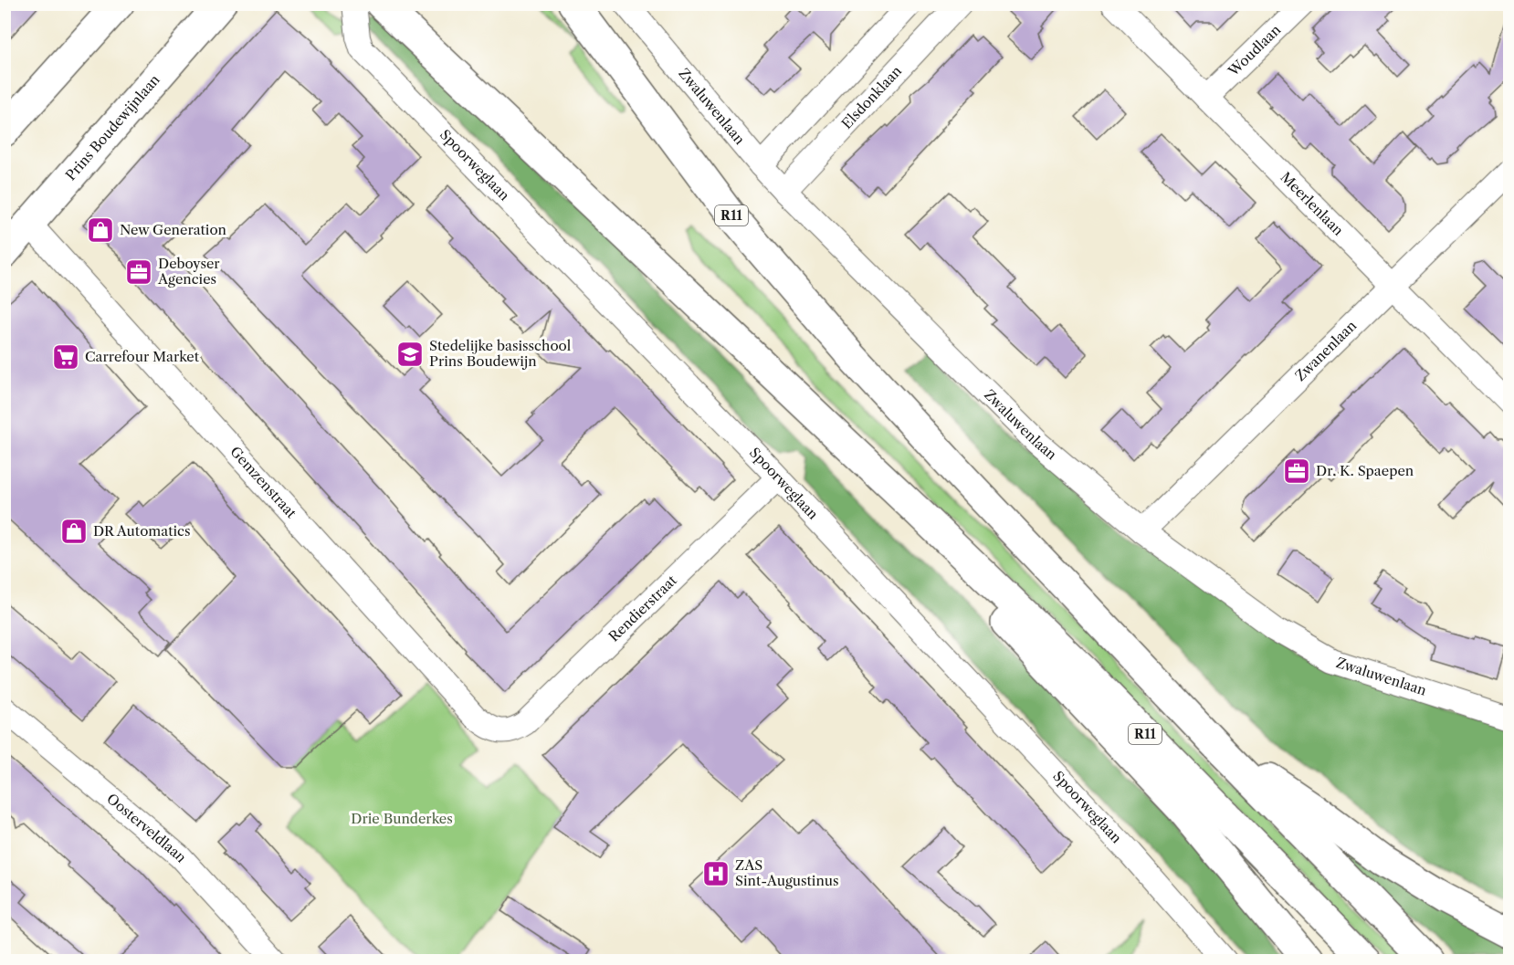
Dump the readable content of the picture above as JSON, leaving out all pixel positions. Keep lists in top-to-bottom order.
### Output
{
  "streets": {
    "main road": ["Prins Boudewijnlaan", "R11"],
    "street": [
      "Woudlaan",
      "Elsdonklaan",
      "Zwaluwenlaan",
      "Spoorweglaan",
      "Meerlenlaan",
      "Zwanenlaan",
      "Gemzenstraat",
      "Rendierstraat",
      "Oosterveldlaan"
    ]
  },
  "crossings": [
    ["Woudlaan", "Meerlenlaan"],
    ["Elsdonklaan", "Zwaluwenlaan"],
    ["Zwaluwenlaan", "Zwanenlaan"],
    ["Prins Boudewijnlaan", "Gemzenstraat"],
    ["Spoorweglaan", "Rendierstraat"],
    ["Meerlenlaan", "Zwanenlaan"],
    ["Gemzenstraat", "Rendierstraat"]
  ],
  "parks": ["Drie Bunderkes"],
  "places": {
    "shop": ["New Generation", "DR Automatics"],
    "office": ["Deboyser Agencies", "Dr. K. Spaepen"],
    "school or university": ["Stedelijke basisschool Prins Boudewijn"],
    "supermarket": ["Carrefour Market"],
    "hospital": ["ZAS Sint-Augustinus"]
  }
}
